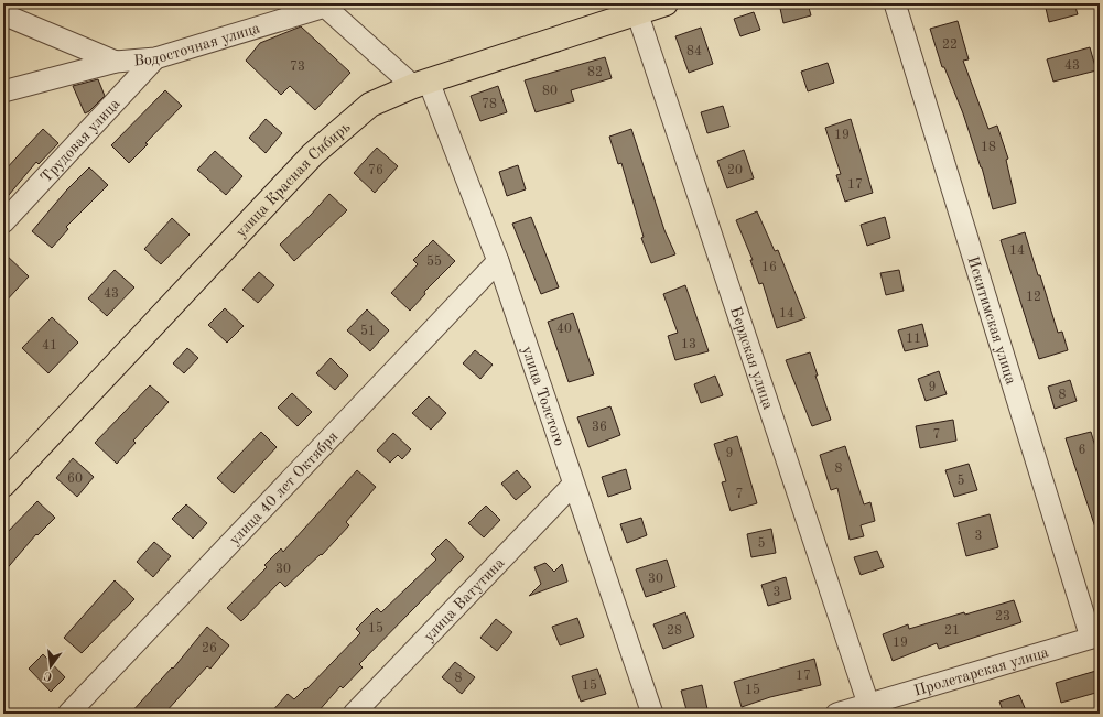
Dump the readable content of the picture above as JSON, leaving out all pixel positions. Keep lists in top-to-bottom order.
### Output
{
  "streets": {
    "main road": ["улица Красная Сибирь"],
    "street": [
      "Водосточная улица",
      "Трудовая улица",
      "Искитимская улица",
      "Бердская улица",
      "улица Толстого",
      "улица 40 лет Октября",
      "улица Ватутина",
      "Пролетарская улица"
    ]
  },
  "crossings": [
    ["Водосточная улица", "Трудовая улица"],
    ["Водосточная улица", "улица Красная Сибирь"],
    ["Водосточная улица", "улица Толстого"],
    ["улица Красная Сибирь", "Бердская улица"],
    ["улица Красная Сибирь", "улица Толстого"],
    ["Искитимская улица", "Пролетарская улица"],
    ["Бердская улица", "Пролетарская улица"],
    ["улица Толстого", "улица 40 лет Октября"],
    ["улица Толстого", "улица Ватутина"]
  ],
  "house_numbers": [
    "22",
    "84",
    "43",
    "73",
    "82",
    "80",
    "78",
    "19",
    "18",
    "76",
    "20",
    "17",
    "14",
    "55",
    "16",
    "43",
    "12",
    "14",
    "40",
    "51",
    "11",
    "13",
    "41",
    "9",
    "8",
    "36",
    "7",
    "6",
    "9",
    "8",
    "60",
    "5",
    "7",
    "3",
    "5",
    "30",
    "30",
    "3",
    "23",
    "15",
    "28",
    "21",
    "19",
    "26",
    "17",
    "8",
    "15",
    "15"
  ],
  "north": "bottom"
}
